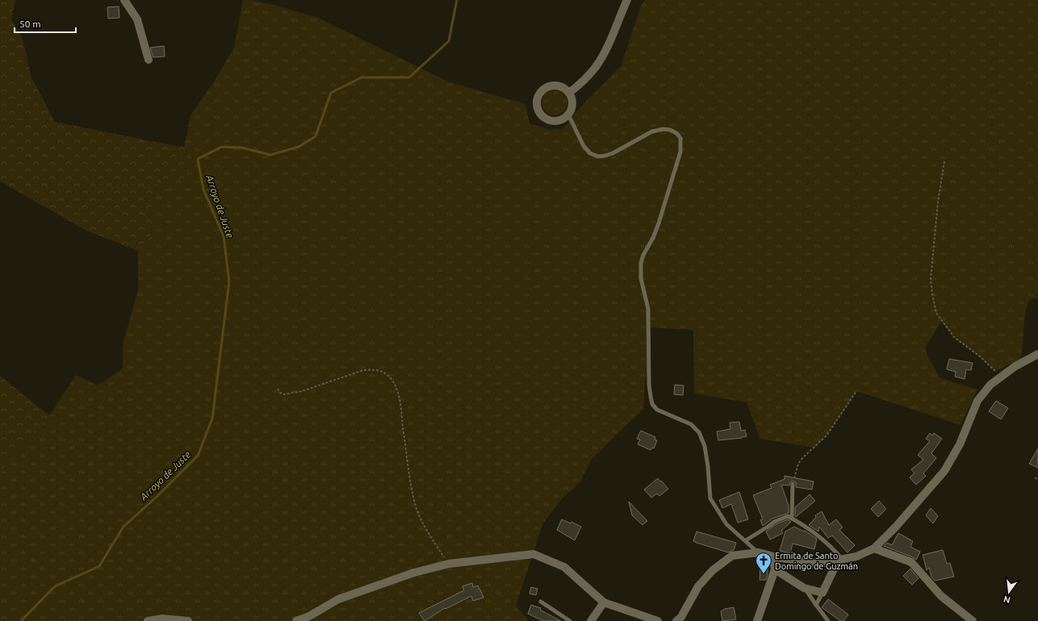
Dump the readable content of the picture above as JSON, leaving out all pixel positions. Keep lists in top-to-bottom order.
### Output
{
  "water": ["Arroyo de Juste"],
  "places": {
    "church": ["Ermita de Santo Domingo de Guzmán"]
  },
  "scale_bar": "50 m",
  "north": "bottom"
}
